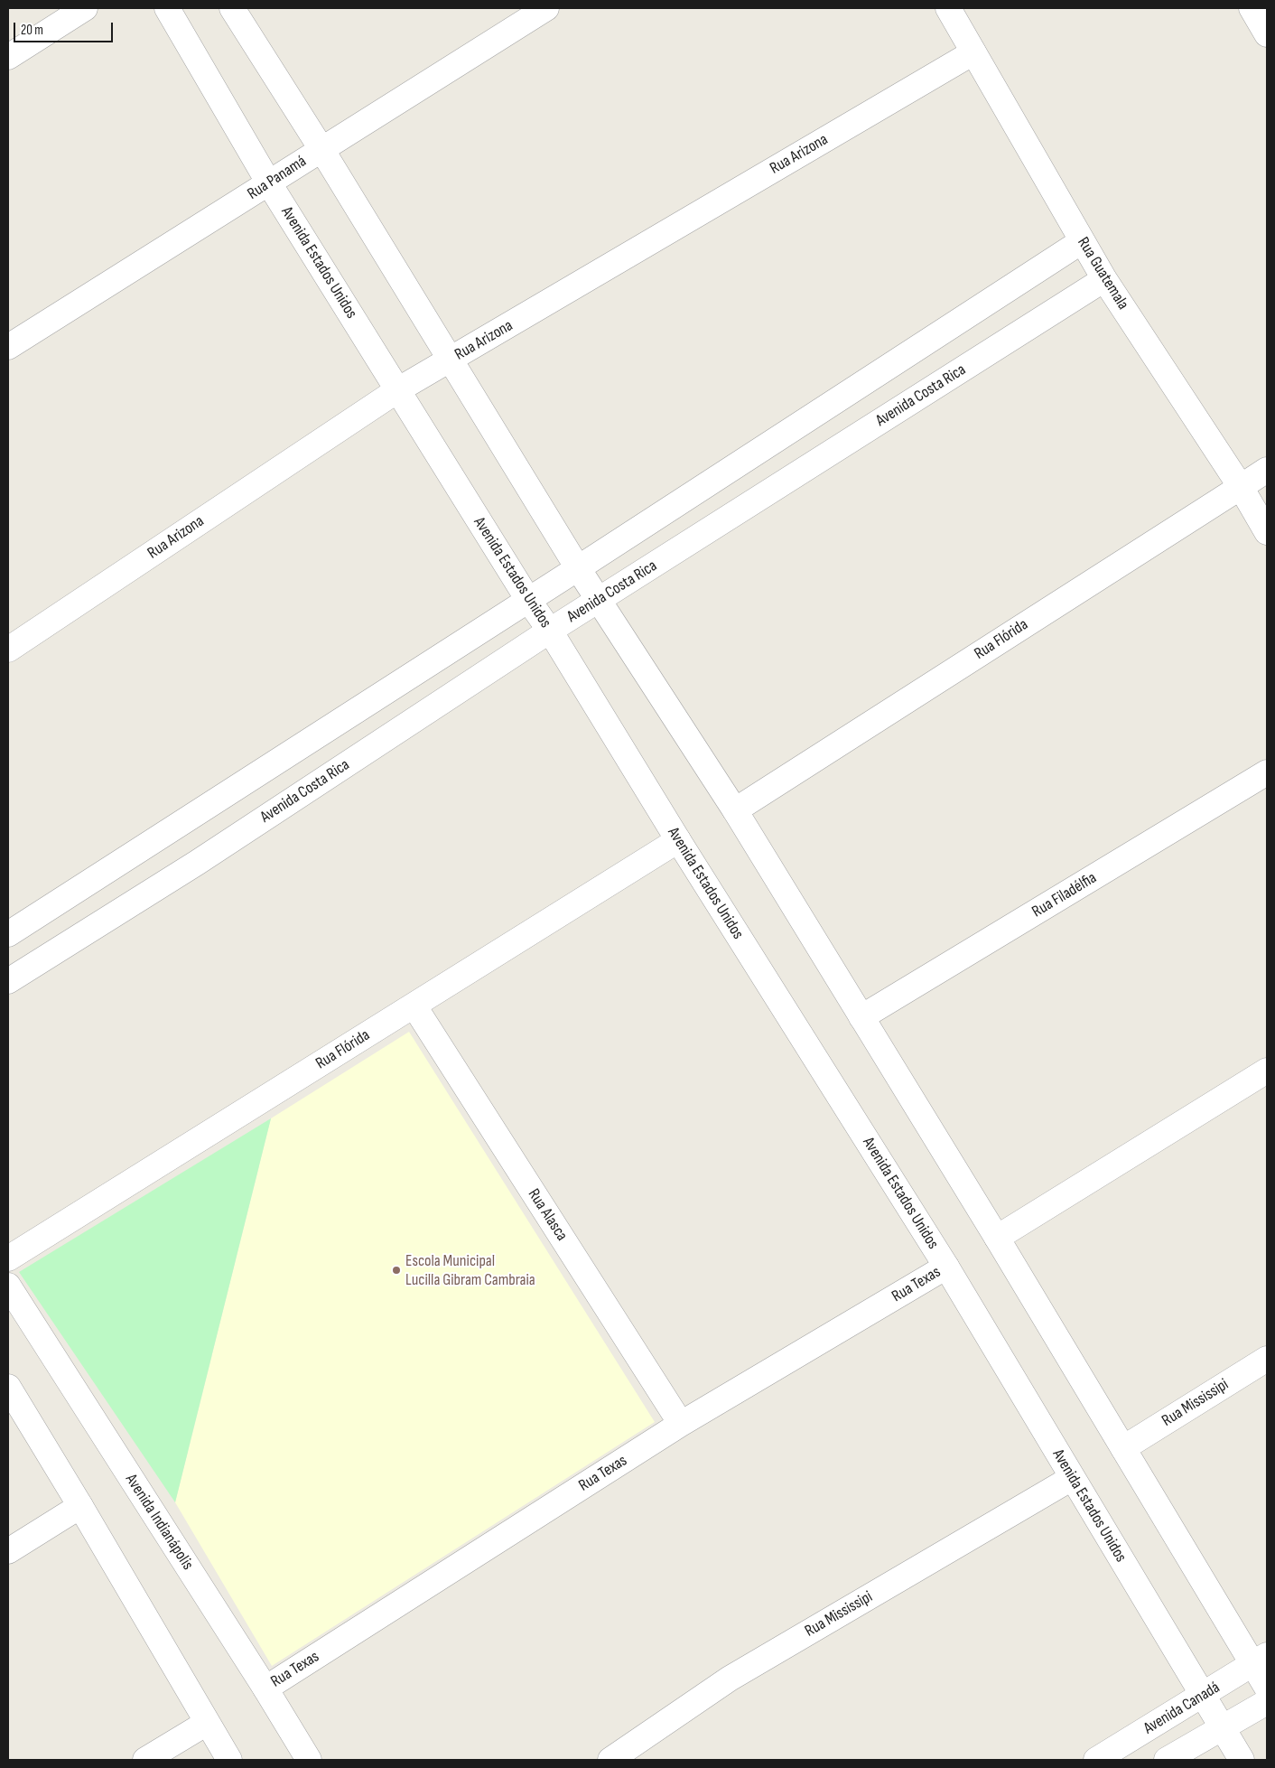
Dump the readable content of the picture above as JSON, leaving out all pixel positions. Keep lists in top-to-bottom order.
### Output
{
  "streets": {
    "street": [
      "Rua Arizona",
      "Rua Panamá",
      "Avenida Estados Unidos",
      "Rua Guatemala",
      "Avenida Costa Rica",
      "Rua Flórida",
      "Rua Filadélfia",
      "Rua Alasca",
      "Rua Texas",
      "Rua Mississipi",
      "Avenida Indianápolis",
      "Avenida Canadá"
    ]
  },
  "crossings": [
    ["Rua Arizona", "Avenida Estados Unidos"],
    ["Rua Arizona", "Rua Guatemala"],
    ["Rua Panamá", "Avenida Estados Unidos"],
    ["Avenida Estados Unidos", "Avenida Costa Rica"],
    ["Avenida Estados Unidos", "Rua Flórida"],
    ["Avenida Estados Unidos", "Rua Texas"],
    ["Avenida Estados Unidos", "Rua Mississipi"],
    ["Avenida Estados Unidos", "Avenida Canadá"],
    ["Rua Guatemala", "Avenida Costa Rica"],
    ["Rua Guatemala", "Rua Flórida"],
    ["Rua Flórida", "Rua Alasca"],
    ["Rua Alasca", "Rua Texas"],
    ["Rua Texas", "Avenida Indianápolis"]
  ],
  "places": ["Escola Municipal Lucilla Gibram Cambraia"],
  "scale_bar": "20 m"
}
